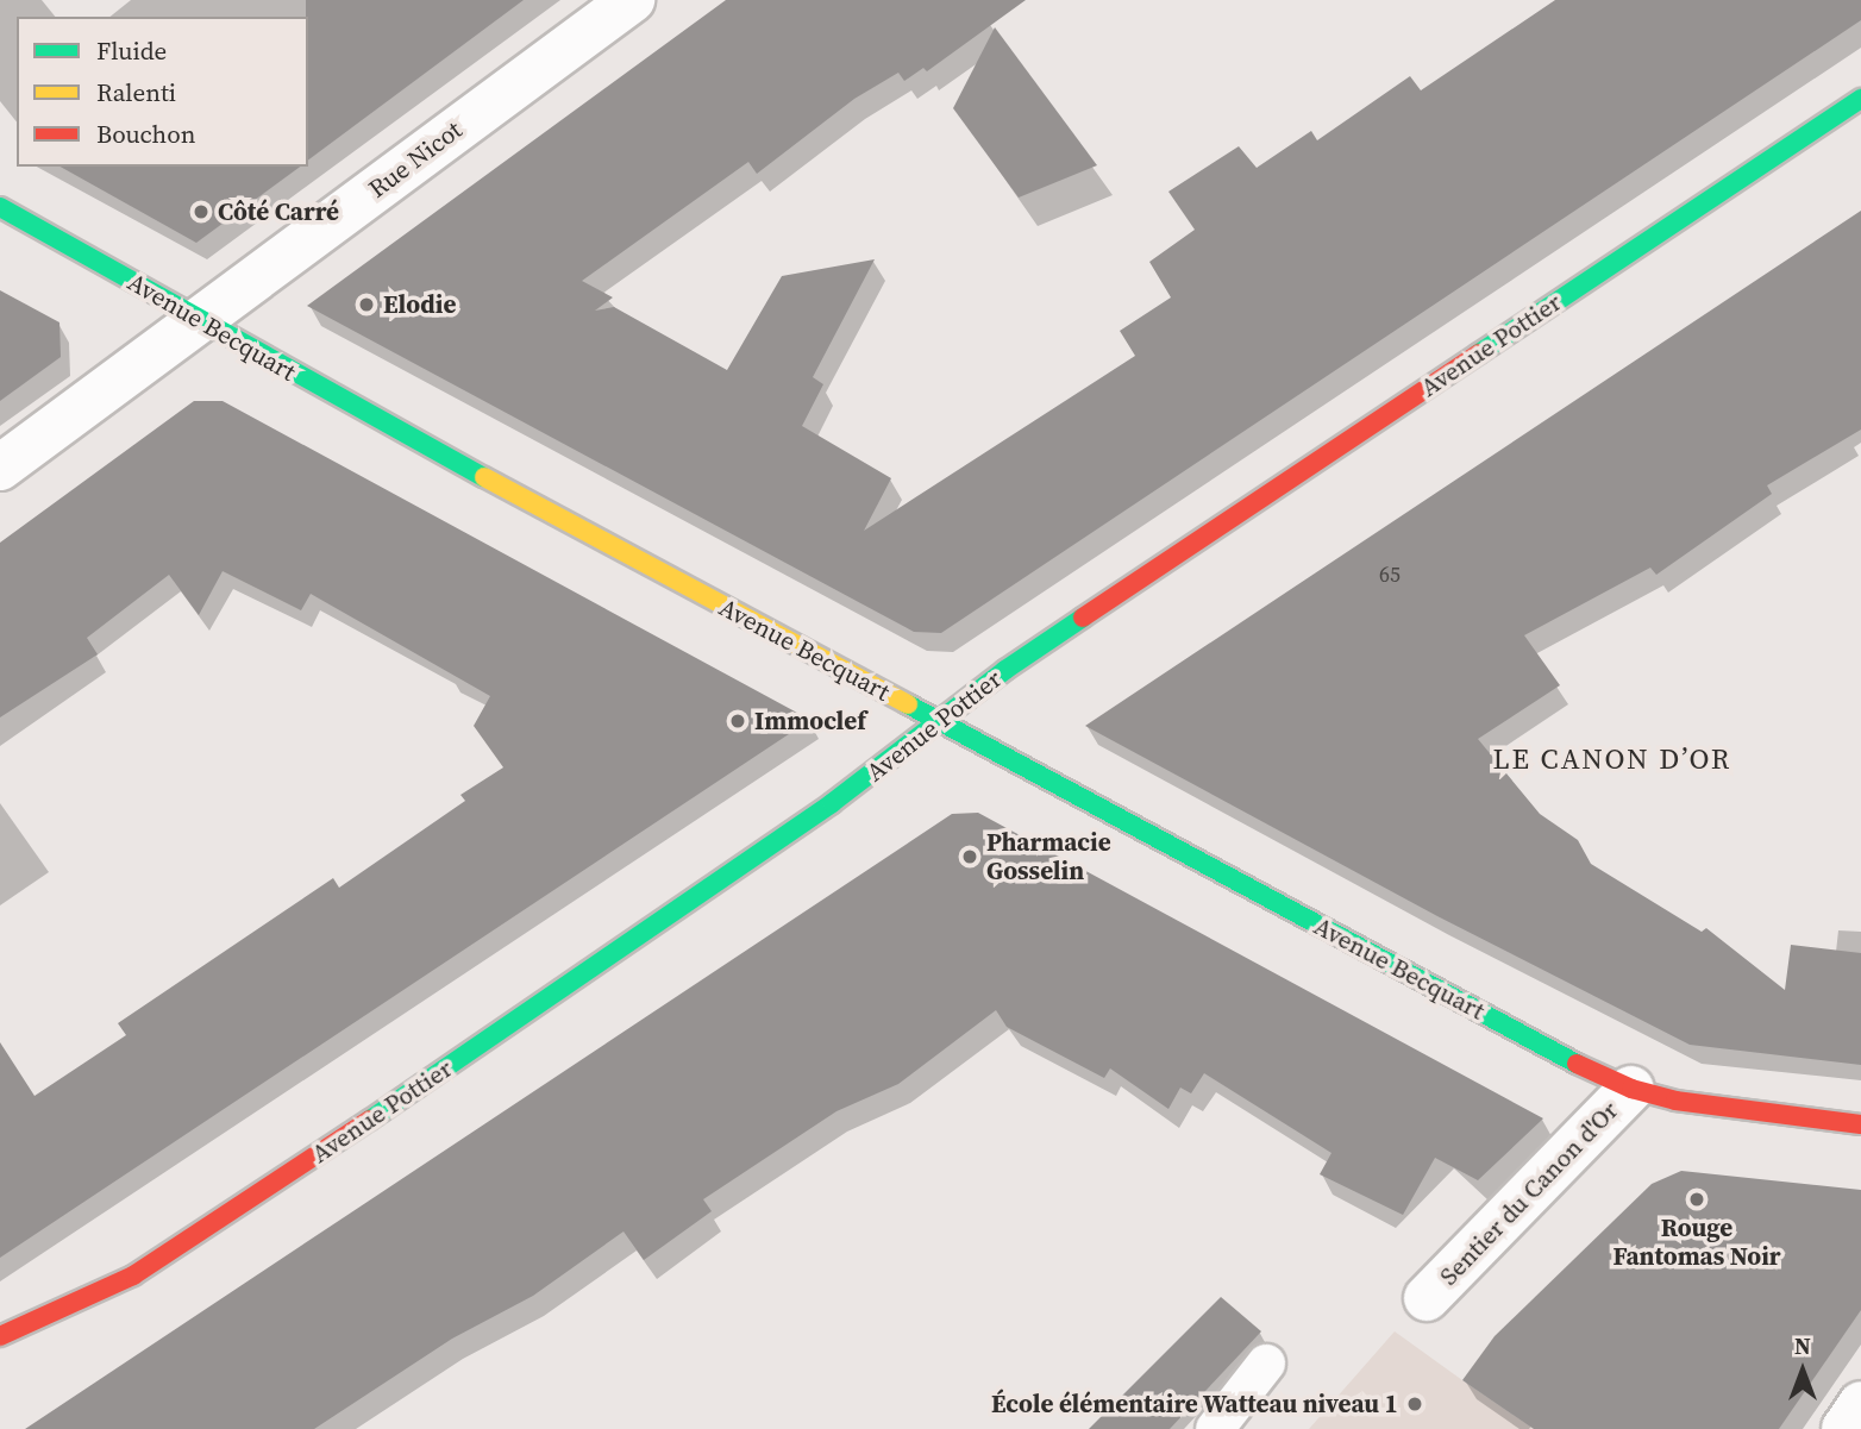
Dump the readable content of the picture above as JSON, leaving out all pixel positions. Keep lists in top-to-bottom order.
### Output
{
  "streets": {
    "street": [
      "Rue Nicot",
      "Avenue Becquart",
      "Avenue Pottier",
      "Sentier du Canon d'Or"
    ]
  },
  "crossings": [
    ["Rue Nicot", "Avenue Becquart"],
    ["Avenue Becquart", "Avenue Pottier"],
    ["Avenue Becquart", "Sentier du Canon d'Or"]
  ],
  "districts": ["LE CANON D’OR"],
  "places": [
    "Côté Carré",
    "Elodie",
    "Immoclef",
    "Pharmacie Gosselin",
    "Rouge Fantomas Noir",
    "École élémentaire Watteau niveau 1"
  ],
  "house_numbers": ["65"],
  "legend": ["Fluide", "Ralenti", "Bouchon"],
  "north": "top"
}
